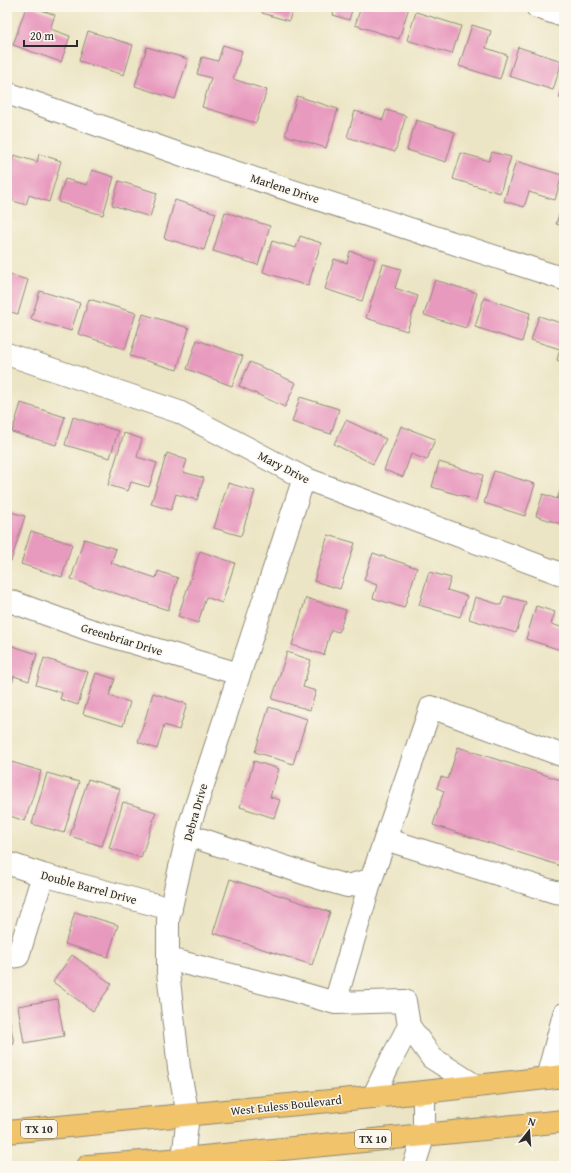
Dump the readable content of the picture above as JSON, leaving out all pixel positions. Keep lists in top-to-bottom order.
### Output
{
  "streets": {
    "main road": ["West Euless Boulevard", "TX 10"],
    "street": [
      "Marlene Drive",
      "Mary Drive",
      "Greenbriar Drive",
      "Debra Drive",
      "Double Barrel Drive"
    ]
  },
  "crossings": [
    ["Mary Drive", "Debra Drive"],
    ["Greenbriar Drive", "Debra Drive"],
    ["Debra Drive", "Double Barrel Drive"],
    ["Debra Drive", "West Euless Boulevard"],
    ["Debra Drive", "TX 10"]
  ],
  "scale_bar": "20 m",
  "north": "top"
}
